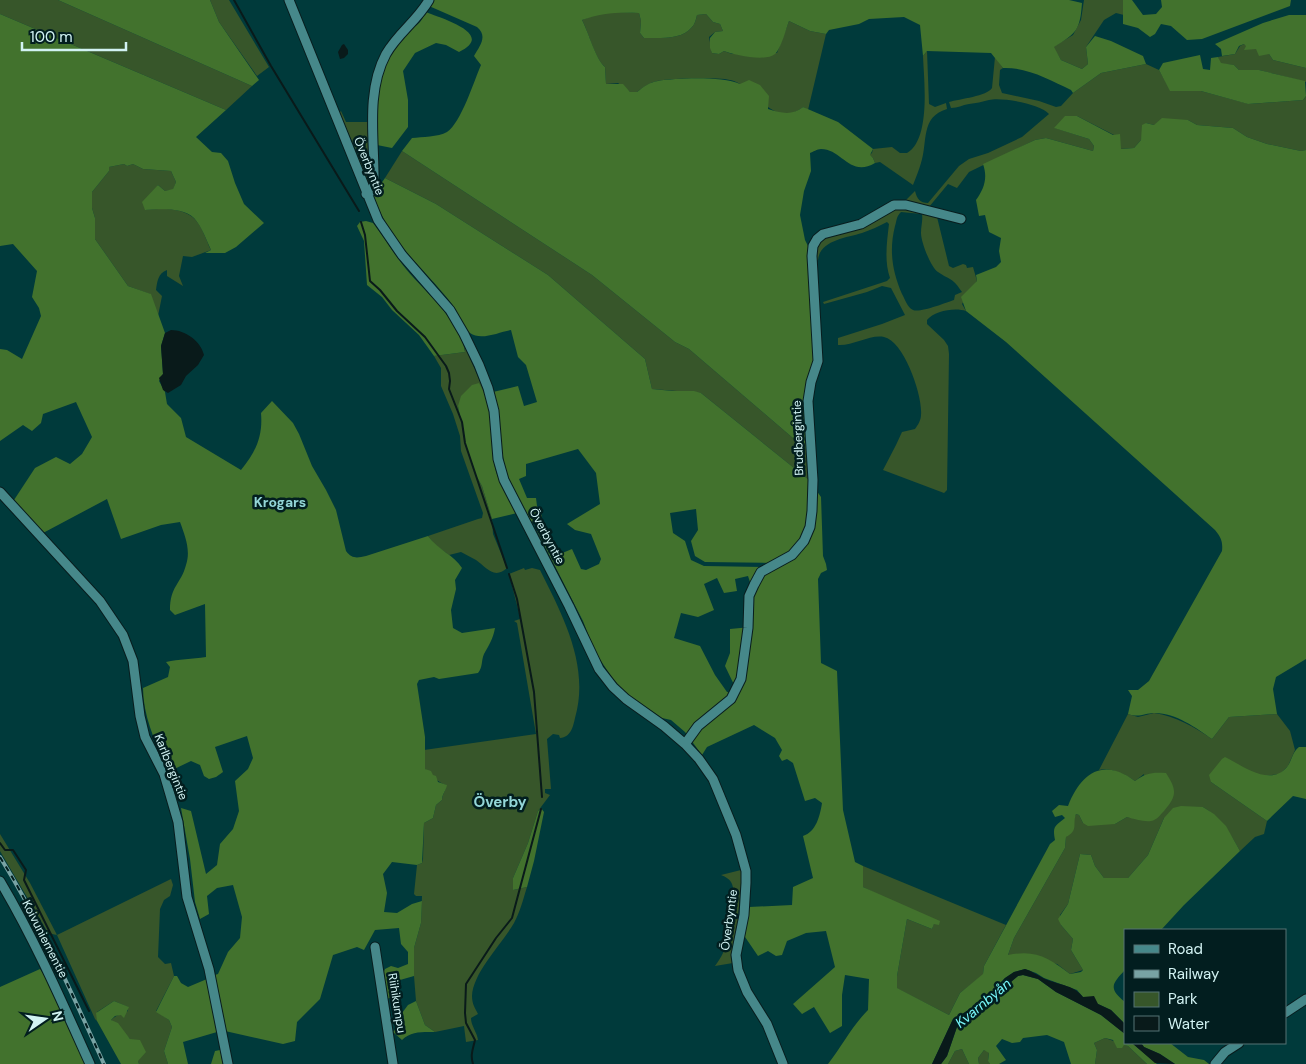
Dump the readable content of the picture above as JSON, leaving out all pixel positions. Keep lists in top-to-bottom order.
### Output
{
  "streets": {
    "street": [
      "Överbyntie",
      "Brudbergintie",
      "Karlbergintie",
      "Koivuniementie",
      "Riihikumpu"
    ]
  },
  "crossings": [
    ["Överbyntie", "Brudbergintie"]
  ],
  "districts": ["Krogars", "Överby"],
  "water": ["Kvarnbyån"],
  "legend": [
    "Road",
    "Railway",
    "Park",
    "Water"
  ],
  "scale_bar": "100 m",
  "north": "right"
}
